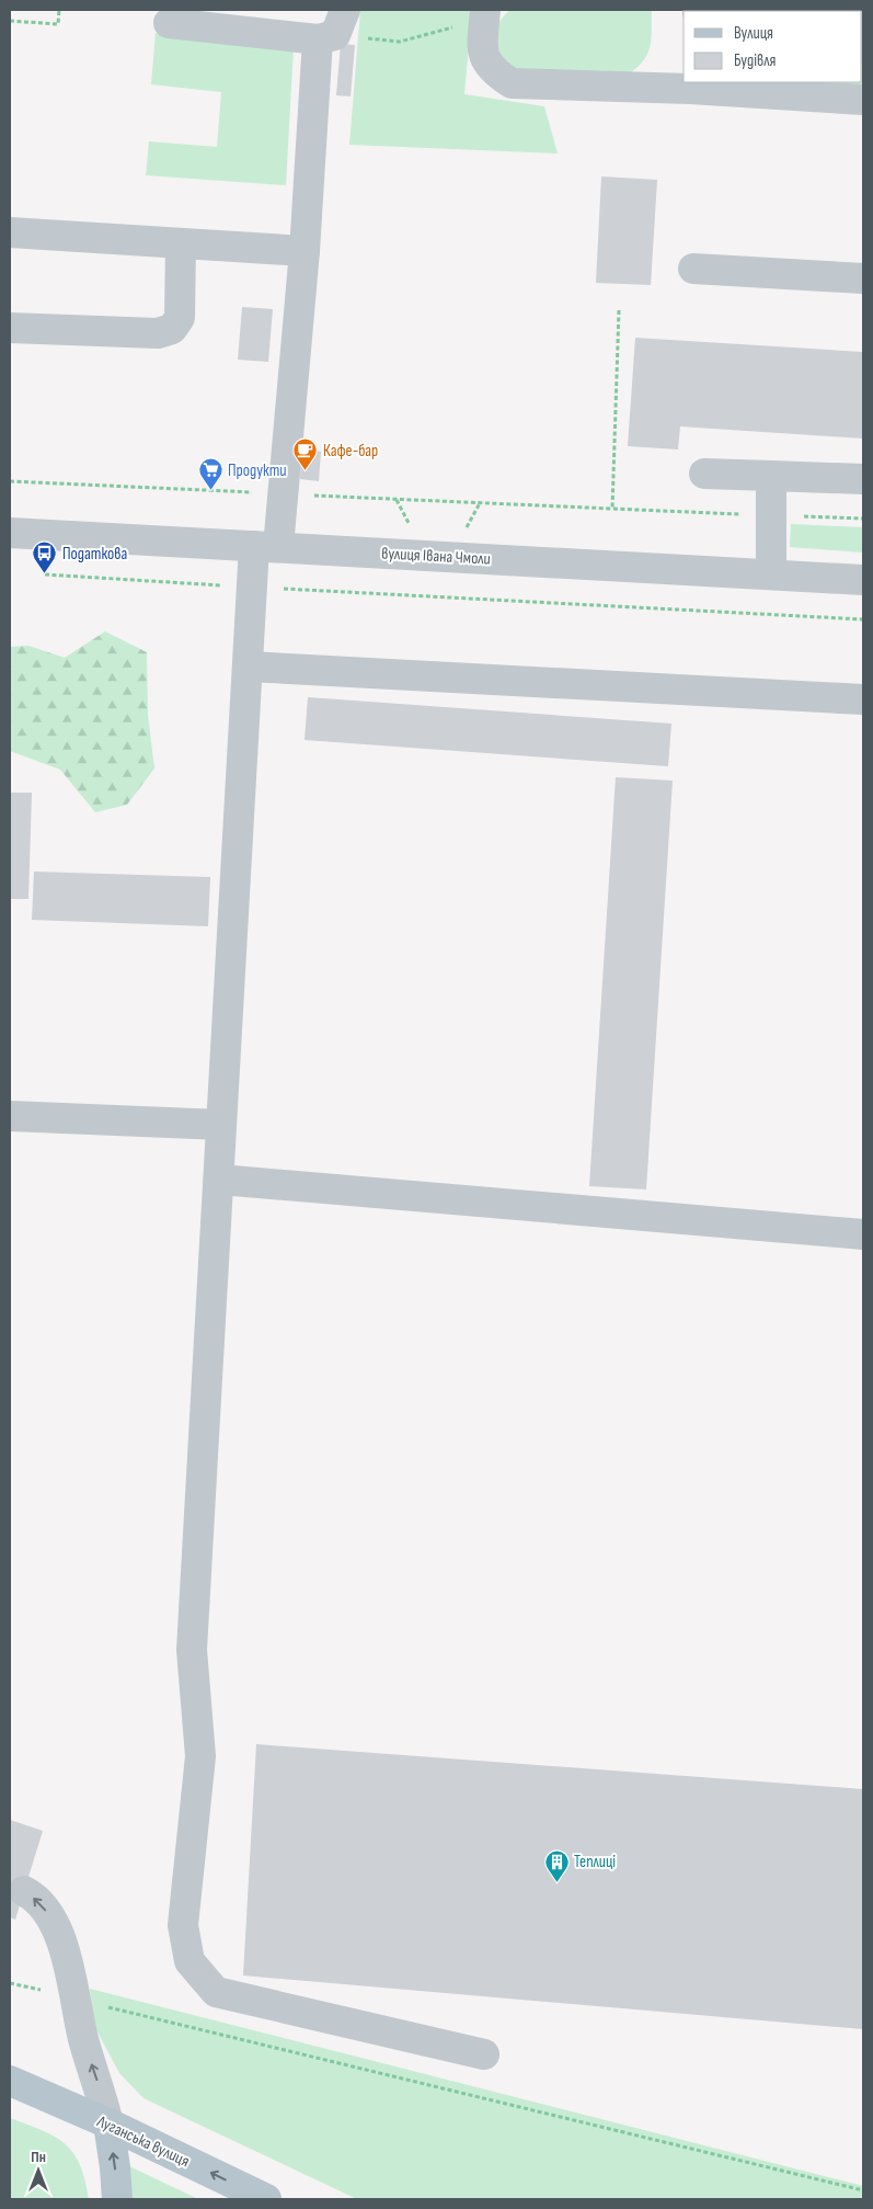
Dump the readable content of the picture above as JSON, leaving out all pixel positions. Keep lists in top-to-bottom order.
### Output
{
  "streets": {
    "main road": ["Луганська вулиця"],
    "street": ["вулиця Івана Чмоли"]
  },
  "one_way": ["Луганська вулиця"],
  "places": {
    "cafe": ["Кафе-бар"],
    "supermarket": ["Продукти"],
    "bus stop": ["Податкова"],
    "building": ["Теплиці"]
  },
  "legend": ["Вулиця", "Будівля"],
  "north": "top"
}
